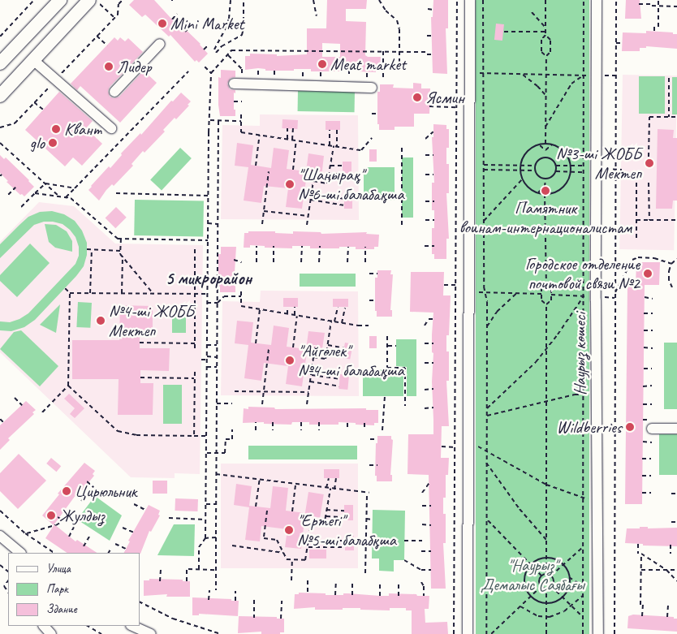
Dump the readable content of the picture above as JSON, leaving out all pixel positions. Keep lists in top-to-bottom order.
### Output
{
  "streets": {
    "street": ["Наурыз көшесі"]
  },
  "districts": ["5 микрорайон"],
  "parks": ["\"Наурыз\" Демалыс Саябағы"],
  "places": [
    "Mini Market",
    "Meat market",
    "Лидер",
    "Ясмин",
    "Квант",
    "glo",
    "№3-ші ЖОББ Мектеп",
    "\"Шаңырақ\" №6-ші балабақша",
    "Памятник воинам-интернационалистам",
    "Городское отделение почтовой связи №2",
    "№4-ші ЖОББ Мектеп",
    "\"Айгөлек\" №4-ші балабақша",
    "Wildberries",
    "Цирюльник",
    "Жулдыз",
    "\"Ертегі\" №5-ші балабқша"
  ],
  "legend": ["Улица", "Парк", "Здание"]
}
